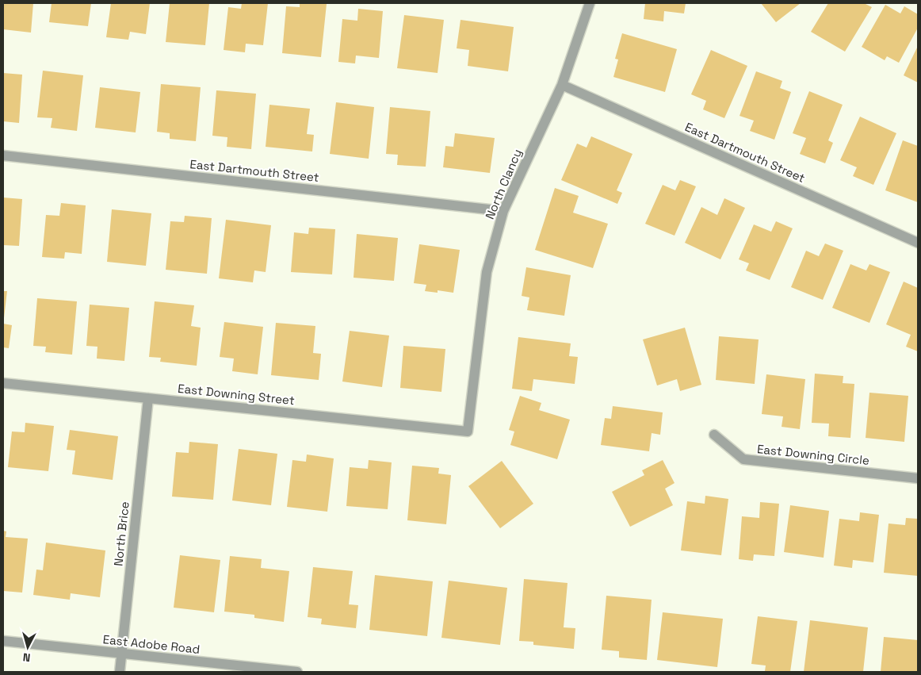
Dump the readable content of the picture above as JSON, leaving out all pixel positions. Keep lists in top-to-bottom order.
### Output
{
  "streets": {
    "street": [
      "East Dartmouth Street",
      "North Clancy",
      "East Downing Street",
      "East Downing Circle",
      "North Brice",
      "East Adobe Road"
    ]
  },
  "crossings": [
    ["East Dartmouth Street", "North Clancy"],
    ["North Clancy", "East Downing Street"],
    ["East Downing Street", "North Brice"],
    ["North Brice", "East Adobe Road"]
  ],
  "north": "bottom"
}
